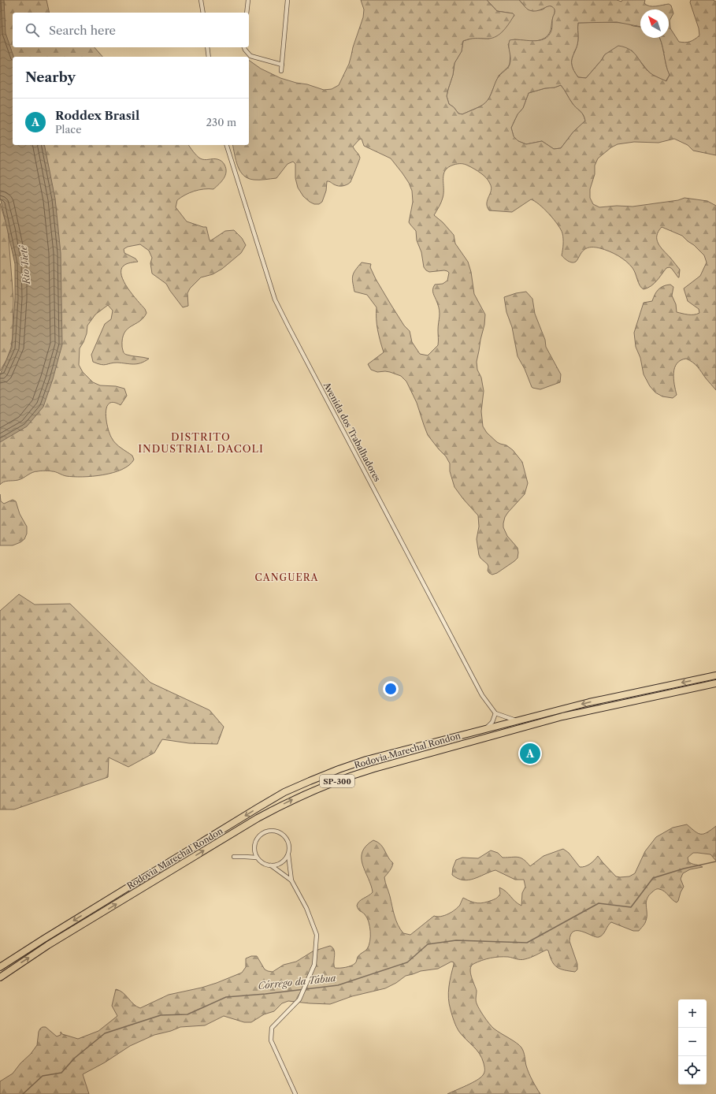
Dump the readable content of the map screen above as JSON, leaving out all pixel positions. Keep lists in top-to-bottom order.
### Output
{
  "streets": {
    "highway": ["Rodovia Marechal Rondon", "SP-300"],
    "street": ["Avenida dos Trabalhadores"]
  },
  "districts": ["DISTRITO INDUSTRIAL DACOLI", "CANGUERA"],
  "water": ["Rio Tietê", "Córrego da Tábua"],
  "north": "top left",
  "page": {
    "search": "Search here",
    "heading": "Nearby",
    "list": [
      {
        "mark": "A",
        "name": "Roddex Brasil",
        "note": "Place",
        "value": "230 m"
      }
    ],
    "pins": "A",
    "map_buttons": ["+", "−"]
  }
}
